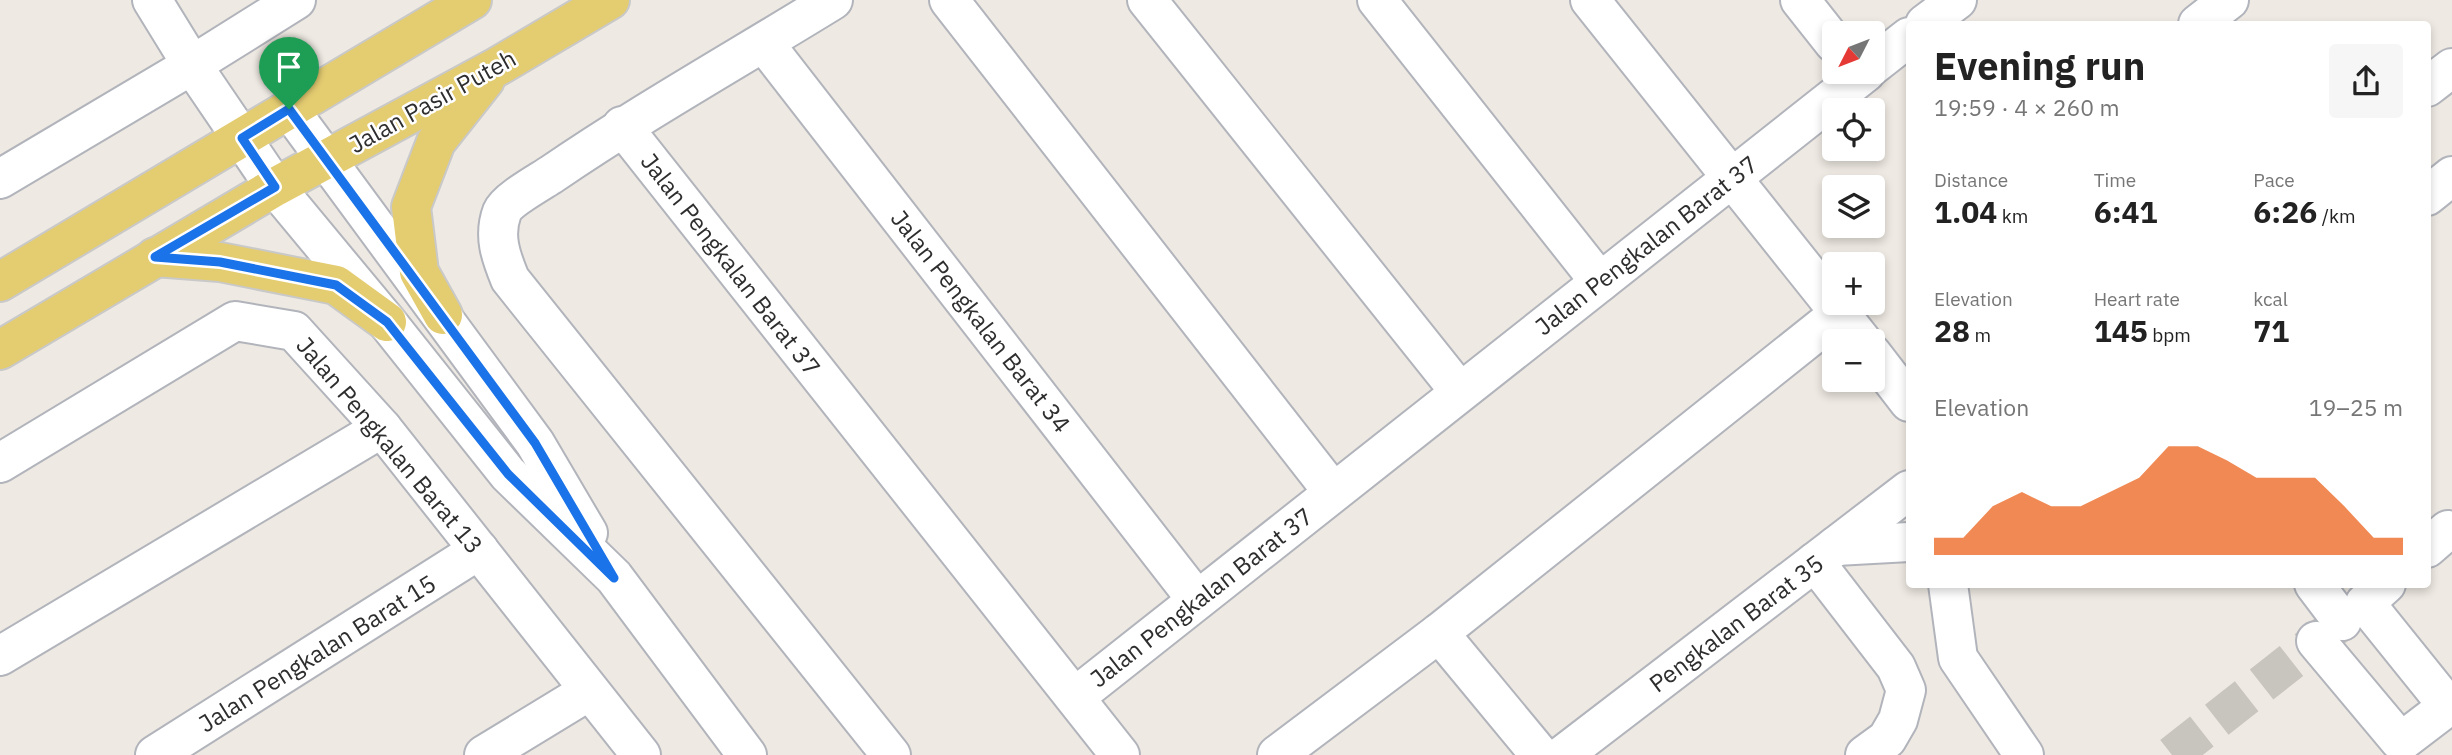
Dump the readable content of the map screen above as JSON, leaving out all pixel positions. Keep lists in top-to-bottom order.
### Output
{
  "streets": {
    "main road": ["Jalan Pasir Puteh"],
    "street": [
      "Jalan Pengkalan Barat 37",
      "Jalan Pengkalan Barat 34",
      "Jalan Pengkalan Barat 13",
      "Pengkalan Barat 35",
      "Jalan Pengkalan Barat 15"
    ]
  },
  "crossings": [
    ["Jalan Pengkalan Barat 37", "Jalan Pengkalan Barat 34"],
    ["Jalan Pengkalan Barat 13", "Jalan Pengkalan Barat 15"]
  ],
  "north": "bottom left",
  "page": {
    "map_buttons": ["+", "−"],
    "heading": ["Evening run", "19:59 · 4 × 260 m"],
    "stats": [
      ["Distance", "1.04 km"],
      ["Time", "6:41"],
      ["Pace", "6:26 /km"],
      ["Elevation", "28 m"],
      ["Heart rate", "145 bpm"],
      ["kcal", "71"]
    ],
    "chart": ["Elevation", "19–25 m"]
  }
}
